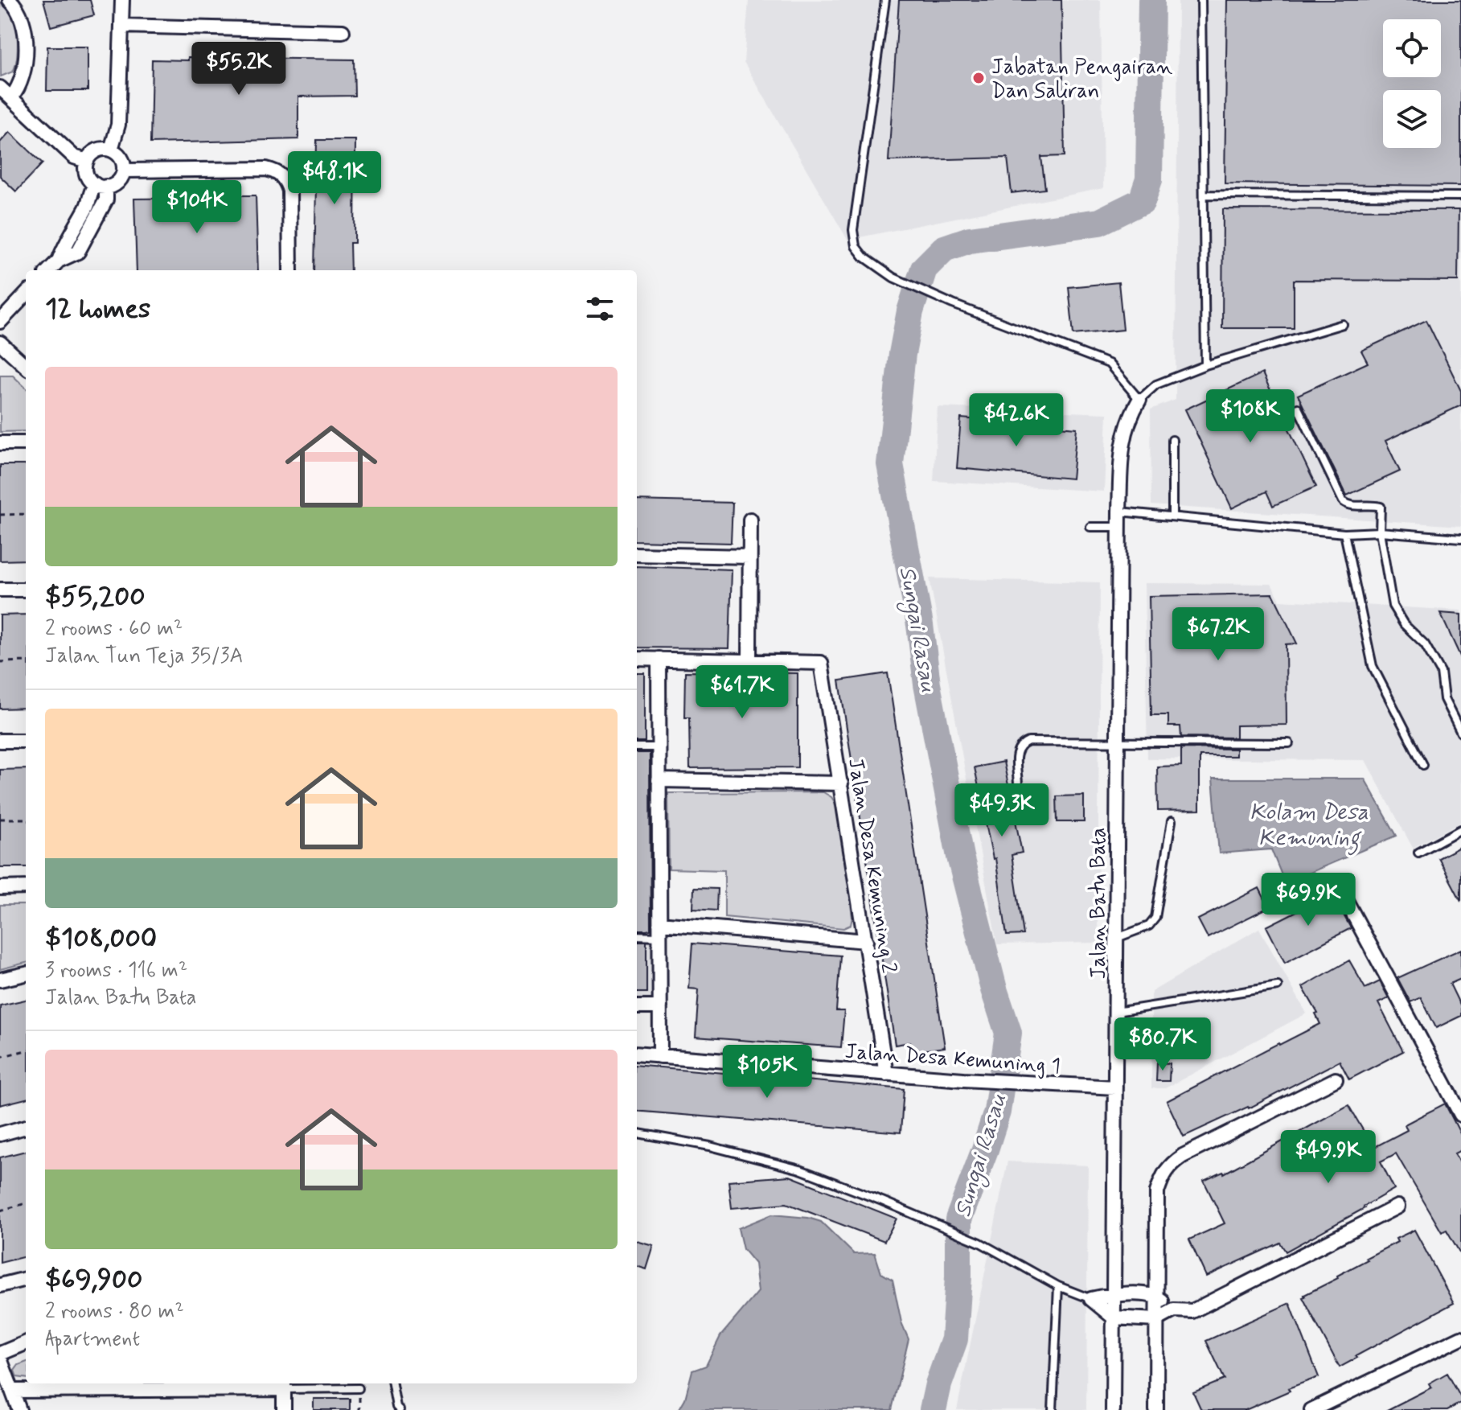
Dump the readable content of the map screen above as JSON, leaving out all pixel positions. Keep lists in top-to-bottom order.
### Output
{
  "streets": {
    "street": ["Jalan Desa Kemuning 2", "Jalan Batu Bata", "Jalan Desa Kemuning 1"]
  },
  "crossings": [
    ["Jalan Desa Kemuning 2", "Jalan Desa Kemuning 1"],
    ["Jalan Batu Bata", "Jalan Desa Kemuning 1"]
  ],
  "water": ["Sungai Rasau", "Kolam Desa Kemuning"],
  "places": ["Jabatan Pengairan Dan Saliran"],
  "page": {
    "price": [
      "$55.2K",
      "$48.1K",
      "$104K",
      "$108K",
      "$42.6K",
      "$67.2K",
      "$61.7K",
      "$49.3K",
      "$69.9K",
      "$80.7K",
      "$105K",
      "$49.9K"
    ],
    "heading": "12 homes",
    "list": [
      {
        "name": "$55,200",
        "note": "2 rooms · 60 m² · Jalan Tun Teja 35/3A"
      },
      {
        "name": "$108,000",
        "note": "3 rooms · 116 m² · Jalan Batu Bata"
      },
      {
        "name": "$69,900",
        "note": "2 rooms · 80 m² · Apartment"
      }
    ]
  }
}
